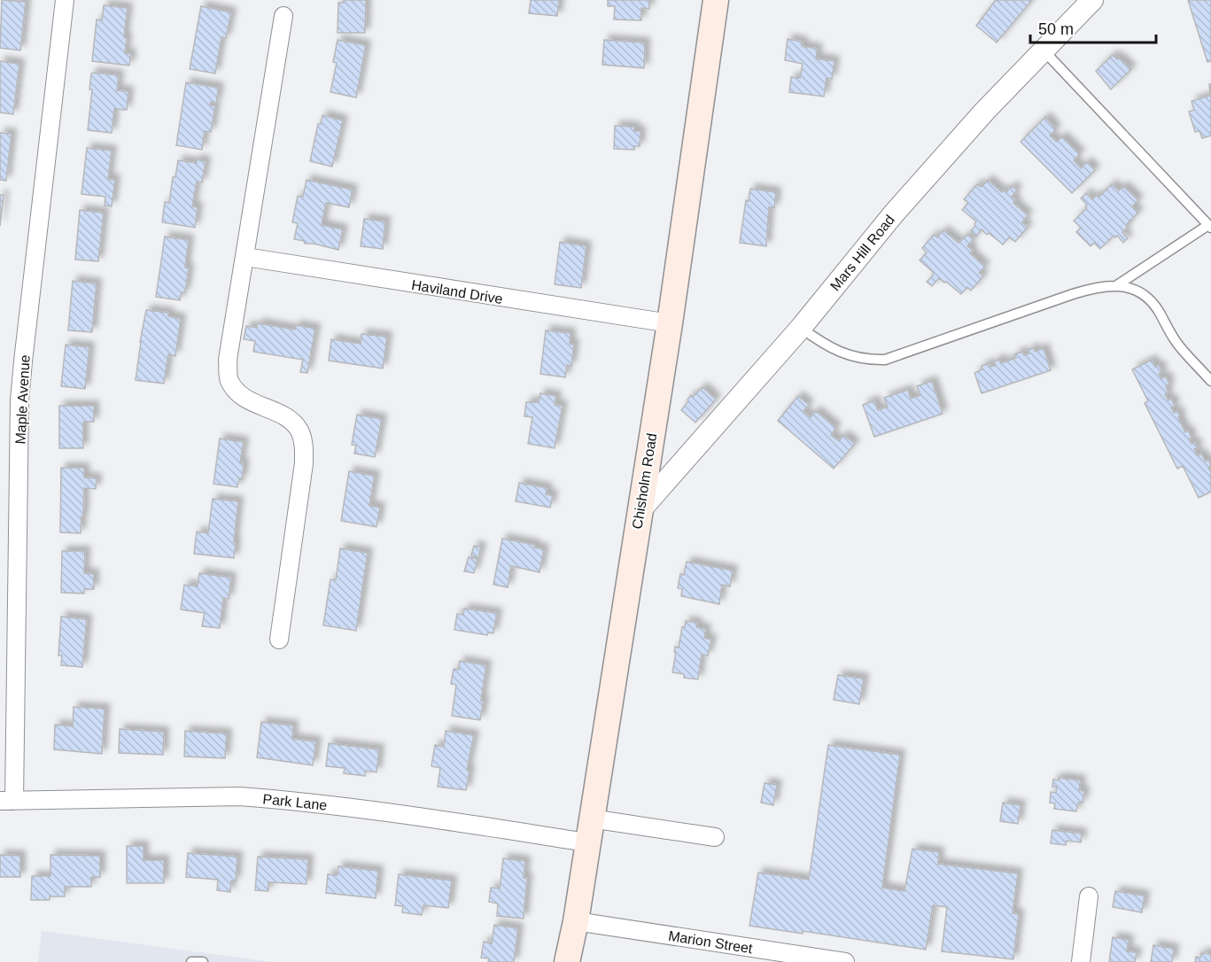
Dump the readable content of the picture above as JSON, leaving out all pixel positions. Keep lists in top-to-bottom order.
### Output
{
  "streets": {
    "main road": ["Chisholm Road"],
    "street": [
      "Mars Hill Road",
      "Haviland Drive",
      "Maple Avenue",
      "Park Lane",
      "Marion Street"
    ]
  },
  "crossings": [
    ["Mars Hill Road", "Chisholm Road"],
    ["Haviland Drive", "Chisholm Road"],
    ["Maple Avenue", "Park Lane"],
    ["Chisholm Road", "Park Lane"],
    ["Chisholm Road", "Marion Street"]
  ],
  "scale_bar": "50 m"
}
